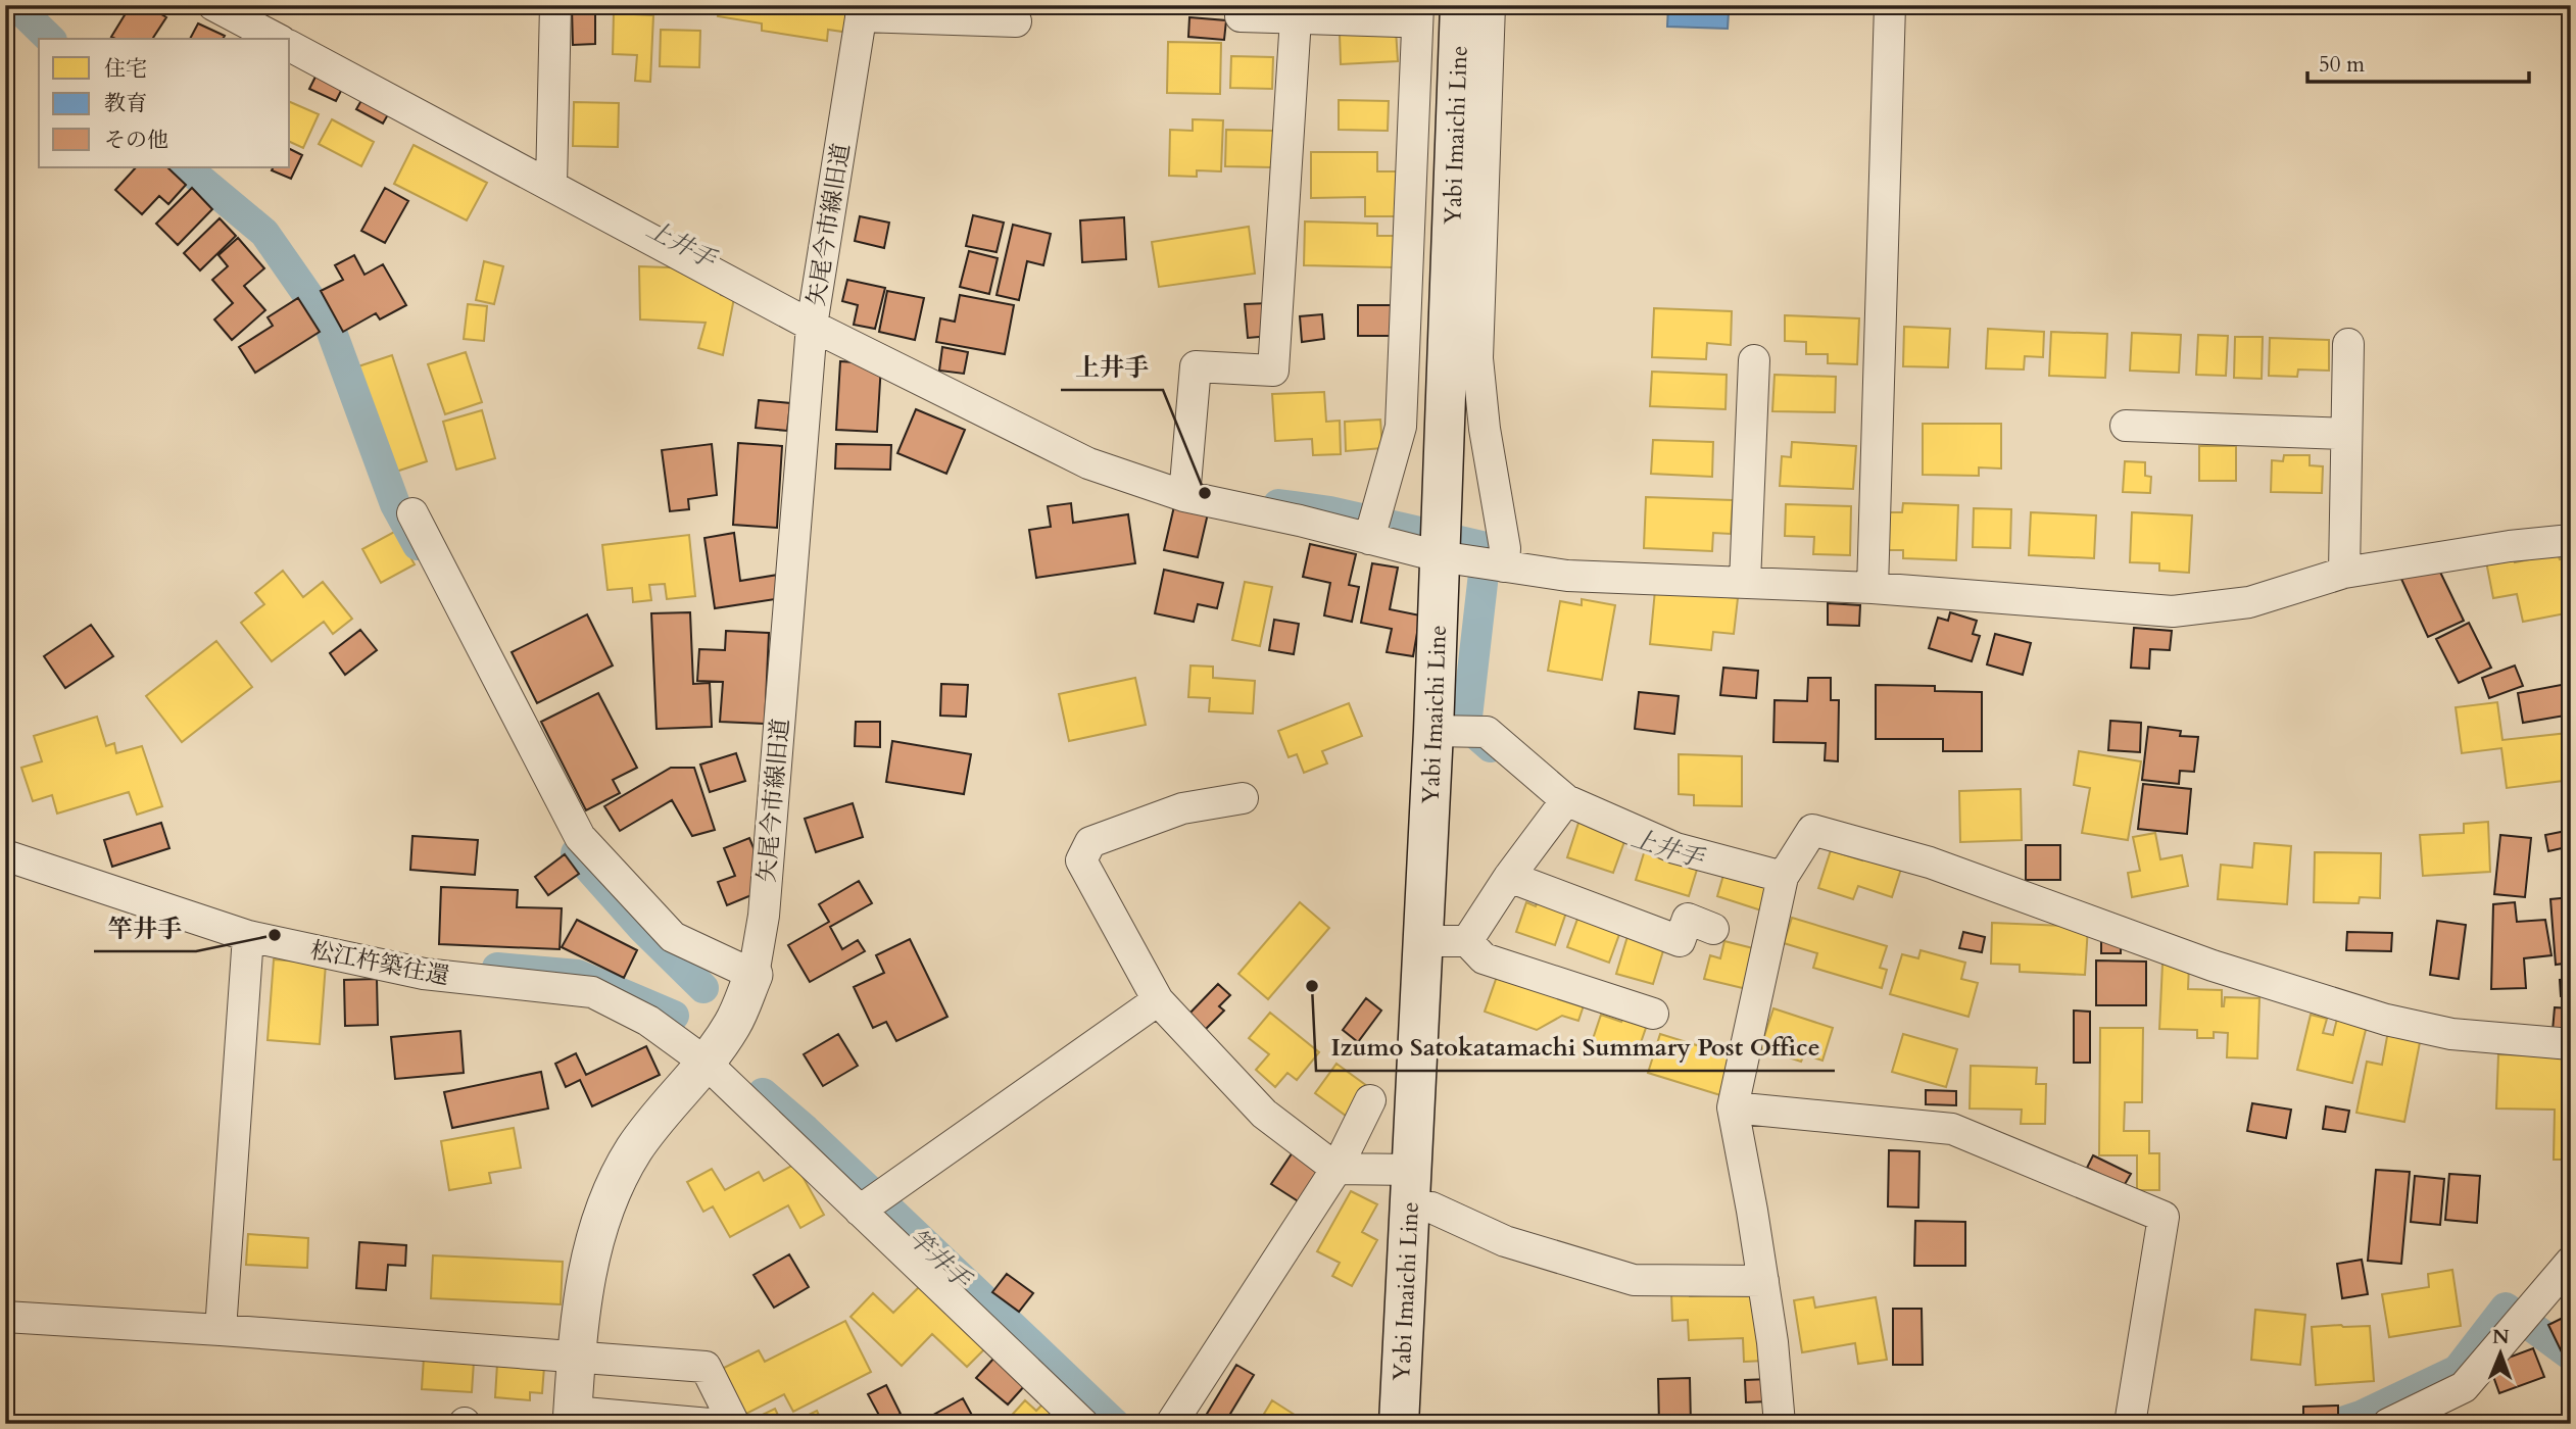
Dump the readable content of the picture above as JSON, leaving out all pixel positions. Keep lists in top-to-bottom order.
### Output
{
  "streets": {
    "main road": ["Yabi Imaichi Line"],
    "street": ["矢尾今市線旧道", "松江杵築往還"]
  },
  "crossings": [
    ["矢尾今市線旧道", "松江杵築往還"]
  ],
  "water": ["上井手", "竿井手"],
  "places": ["上井手", "竿井手", "Izumo Satokatamachi Summary Post Office"],
  "legend": ["住宅", "教育", "その他"],
  "scale_bar": "50 m",
  "north": "top"
}
